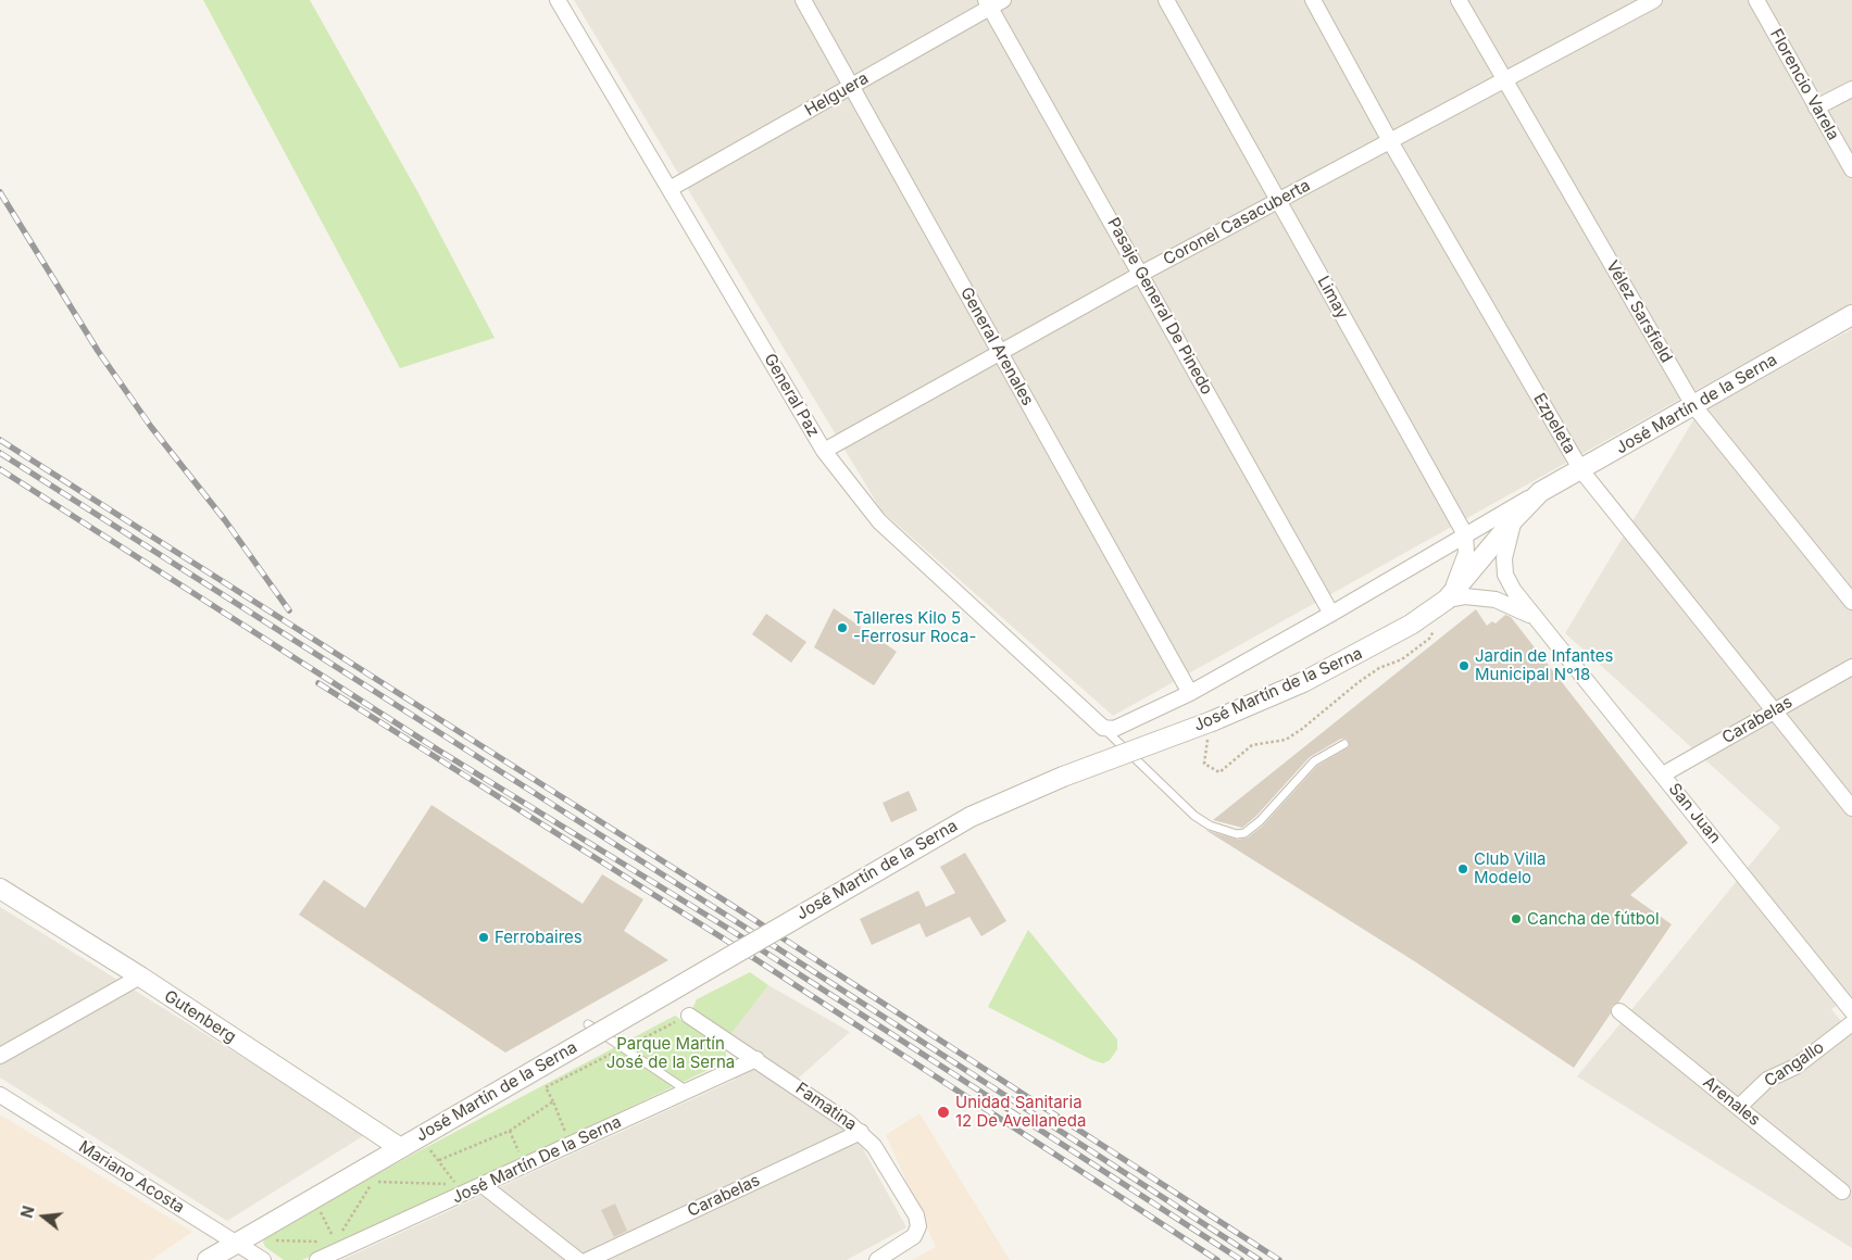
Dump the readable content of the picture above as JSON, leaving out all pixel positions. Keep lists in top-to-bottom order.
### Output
{
  "streets": {
    "street": [
      "Florencio Varela",
      "Helguera",
      "Coronel Casacuberta",
      "Limay",
      "Pasaje General De Pinedo",
      "Vélez Sarsfield",
      "General Arenales",
      "General Paz",
      "José Martín de la Serna",
      "Ezpeleta",
      "Carabelas",
      "San Juan",
      "Gutenberg",
      "Cangallo",
      "Arenales",
      "Famatina",
      "José Martín De la Serna",
      "Mariano Acosta"
    ]
  },
  "crossings": [
    ["Helguera", "Pasaje General De Pinedo"],
    ["Helguera", "General Arenales"],
    ["Helguera", "General Paz"],
    ["Coronel Casacuberta", "Limay"],
    ["Coronel Casacuberta", "Pasaje General De Pinedo"],
    ["Coronel Casacuberta", "Vélez Sarsfield"],
    ["Coronel Casacuberta", "General Arenales"],
    ["Coronel Casacuberta", "General Paz"],
    ["Coronel Casacuberta", "Ezpeleta"],
    ["Limay", "José Martín de la Serna"],
    ["Pasaje General De Pinedo", "José Martín de la Serna"],
    ["Vélez Sarsfield", "José Martín de la Serna"],
    ["General Arenales", "José Martín de la Serna"],
    ["General Paz", "José Martín de la Serna"],
    ["José Martín de la Serna", "Ezpeleta"],
    ["José Martín de la Serna", "San Juan"],
    ["José Martín de la Serna", "Gutenberg"],
    ["José Martín de la Serna", "Mariano Acosta"],
    ["Ezpeleta", "Carabelas"],
    ["Carabelas", "San Juan"],
    ["Carabelas", "Famatina"],
    ["Cangallo", "Arenales"],
    ["Famatina", "José Martín De la Serna"]
  ],
  "parks": ["Parque Martín José de la Serna"],
  "places": [
    "Talleres Kilo 5 -Ferrosur Roca-",
    "Jardin de Infantes Municipal N°18",
    "Club Villa Modelo",
    "Cancha de fútbol",
    "Ferrobaires",
    "Unidad Sanitaria 12 De Avellaneda"
  ],
  "north": "left"
}
